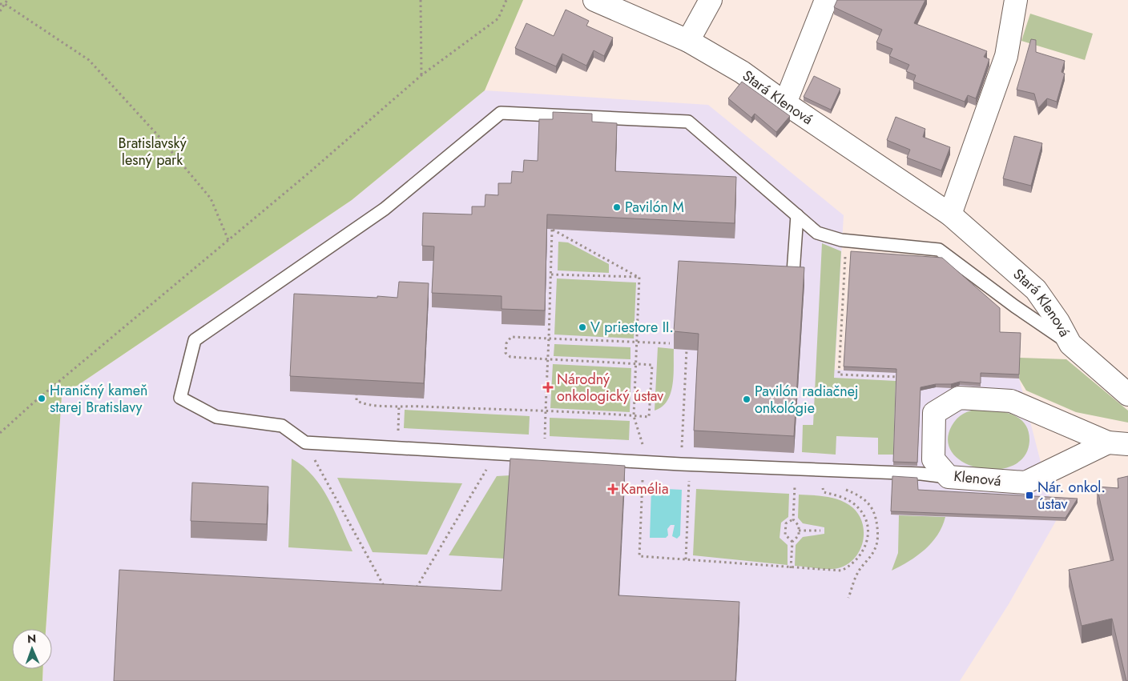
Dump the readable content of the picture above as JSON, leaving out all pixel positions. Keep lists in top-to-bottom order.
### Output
{
  "streets": {
    "street": ["Stará Klenová", "Klenová"]
  },
  "parks": ["Bratislavský lesný park"],
  "places": {
    "other": [
      "Pavilón M",
      "V priestore II.",
      "Hraničný kameň starej Bratislavy",
      "Pavilón radiačnej onkológie"
    ],
    "health": ["Národný onkologický ústav", "Kamélia"],
    "transit": ["Nár. onkol. ústav"]
  },
  "north": "top"
}
